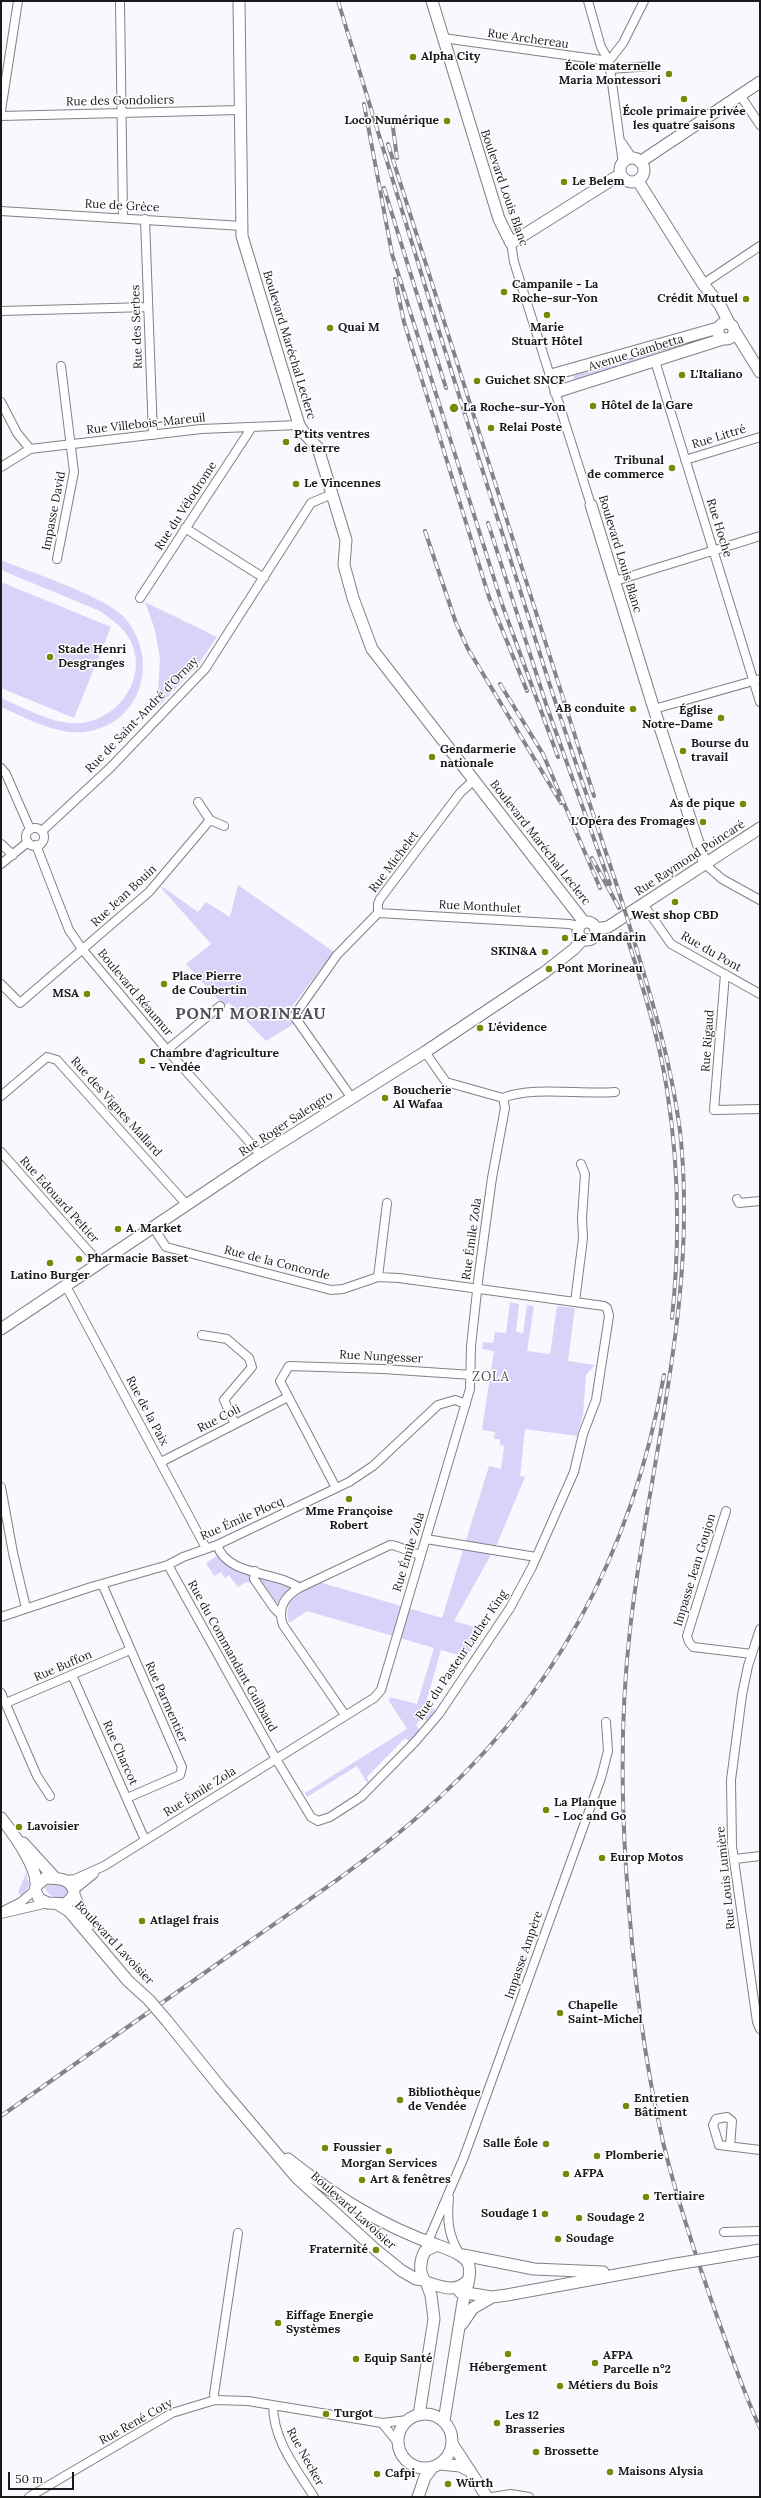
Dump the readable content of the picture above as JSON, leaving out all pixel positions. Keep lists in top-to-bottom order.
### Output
{
  "streets": {
    "main road": [
      "Boulevard Louis Blanc",
      "Boulevard Maréchal Leclerc",
      "Avenue Gambetta",
      "Rue Raymond Poincaré",
      "Rue Roger Salengro",
      "Boulevard Lavoisier"
    ],
    "street": [
      "Rue Archereau",
      "Rue des Gondoliers",
      "Rue de Grèce",
      "Rue des Serbes",
      "Rue Villebois-Mareuil",
      "Rue Littré",
      "Rue du Vélodrome",
      "Impasse David",
      "Rue Hoche",
      "Rue de Saint-André d'Ornay",
      "Rue Michelet",
      "Rue Jean Bouin",
      "Rue Monthulet",
      "Rue du Pont",
      "Boulevard Réaumur",
      "Rue Rigaud",
      "Rue des Vignes Mallard",
      "Rue Edouard Peltier",
      "Rue Émile Zola",
      "Rue de la Concorde",
      "Rue Nungesser",
      "Rue de la Paix",
      "Rue Coli",
      "Rue Émile Plocq",
      "Impasse Jean Goujon",
      "Rue du Pasteur Luther King",
      "Rue du Commandant Guilbaud",
      "Rue Buffon",
      "Rue Parmentier",
      "Rue Charcot",
      "Rue Louis Lumière",
      "Impasse Ampère",
      "Rue René Coty",
      "Rue Necker"
    ]
  },
  "crossings": [
    ["Rue Archereau", "Boulevard Louis Blanc"],
    ["Rue des Gondoliers", "Boulevard Maréchal Leclerc"],
    ["Boulevard Louis Blanc", "Avenue Gambetta"],
    ["Boulevard Louis Blanc", "Rue Raymond Poincaré"],
    ["Rue de Grèce", "Rue des Serbes"],
    ["Rue de Grèce", "Boulevard Maréchal Leclerc"],
    ["Rue des Serbes", "Rue Villebois-Mareuil"],
    ["Boulevard Maréchal Leclerc", "Rue Villebois-Mareuil"],
    ["Boulevard Maréchal Leclerc", "Rue de Saint-André d'Ornay"],
    ["Boulevard Maréchal Leclerc", "Rue Michelet"],
    ["Boulevard Maréchal Leclerc", "Rue Monthulet"],
    ["Boulevard Maréchal Leclerc", "Rue Roger Salengro"],
    ["Avenue Gambetta", "Rue Hoche"],
    ["Rue Villebois-Mareuil", "Rue du Vélodrome"],
    ["Rue Villebois-Mareuil", "Impasse David"],
    ["Rue Littré", "Rue Hoche"],
    ["Rue de Saint-André d'Ornay", "Boulevard Réaumur"],
    ["Rue Raymond Poincaré", "Rue du Pont"],
    ["Rue Michelet", "Rue Monthulet"],
    ["Rue Michelet", "Rue Roger Salengro"],
    ["Rue Jean Bouin", "Boulevard Réaumur"],
    ["Rue Monthulet", "Rue Roger Salengro"],
    ["Rue du Pont", "Rue Rigaud"],
    ["Boulevard Réaumur", "Rue Roger Salengro"],
    ["Rue des Vignes Mallard", "Rue Roger Salengro"],
    ["Rue Roger Salengro", "Rue Edouard Peltier"],
    ["Rue Roger Salengro", "Rue de la Concorde"],
    ["Rue Roger Salengro", "Rue de la Paix"],
    ["Rue Émile Zola", "Rue de la Concorde"],
    ["Rue Émile Zola", "Rue Nungesser"],
    ["Rue Émile Zola", "Rue Émile Plocq"],
    ["Rue Émile Zola", "Rue du Pasteur Luther King"],
    ["Rue Émile Zola", "Rue du Commandant Guilbaud"],
    ["Rue Émile Zola", "Rue Charcot"],
    ["Rue Émile Zola", "Boulevard Lavoisier"],
    ["Rue de la Concorde", "Rue du Pasteur Luther King"],
    ["Rue Nungesser", "Rue Coli"],
    ["Rue de la Paix", "Rue Coli"],
    ["Rue de la Paix", "Rue Émile Plocq"],
    ["Rue Émile Plocq", "Rue du Commandant Guilbaud"],
    ["Rue Émile Plocq", "Rue Parmentier"],
    ["Impasse Jean Goujon", "Rue Louis Lumière"],
    ["Rue du Pasteur Luther King", "Rue du Commandant Guilbaud"],
    ["Rue Buffon", "Rue Parmentier"],
    ["Rue Buffon", "Rue Charcot"],
    ["Rue Parmentier", "Rue Charcot"],
    ["Boulevard Lavoisier", "Impasse Ampère"],
    ["Rue René Coty", "Rue Necker"]
  ],
  "districts": ["PONT MORINEAU", "ZOLA"],
  "places": [
    "Alpha City",
    "École maternelle Maria Montessori",
    "École primaire privée les quatre saisons",
    "Loco Numérique",
    "Le Belem",
    "Campanile - La Roche-sur-Yon",
    "Crédit Mutuel",
    "Marie Stuart Hôtel",
    "Quai M",
    "L'Italiano",
    "Guichet SNCF",
    "Hôtel de la Gare",
    "La Roche-sur-Yon",
    "Relai Poste",
    "P'tits ventres de terre",
    "Tribunal de commerce",
    "Le Vincennes",
    "Stade Henri Desgranges",
    "AB conduite",
    "Église Notre-Dame",
    "Bourse du travail",
    "Gendarmerie nationale",
    "As de pique",
    "L'Opéra des Fromages",
    "West shop CBD",
    "Le Mandarin",
    "SKIN&A",
    "Pont Morineau",
    "Place Pierre de Coubertin",
    "MSA",
    "L'évidence",
    "Chambre d'agriculture - Vendée",
    "Boucherie Al Wafaa",
    "A. Market",
    "Pharmacie Basset",
    "Latino Burger",
    "Mme Françoise Robert",
    "La Planque - Loc and Go",
    "Lavoisier",
    "Europ Motos",
    "Atlagel frais",
    "Chapelle Saint-Michel",
    "Bibliothèque de Vendée",
    "Entretien Bâtiment",
    "Salle Éole",
    "Foussier",
    "Morgan Services",
    "Plomberie",
    "AFPA",
    "Art & fenêtres",
    "Tertiaire",
    "Soudage 1",
    "Soudage 2",
    "Soudage",
    "Fraternité",
    "Eiffage Energie Systèmes",
    "Hébergement",
    "Equip Santé",
    "AFPA Parcelle n°2",
    "Métiers du Bois",
    "Turgot",
    "Les 12 Brasseries",
    "Brossette",
    "Maisons Alysia",
    "Cafpi",
    "Würth"
  ],
  "scale_bar": "50 m"
}
